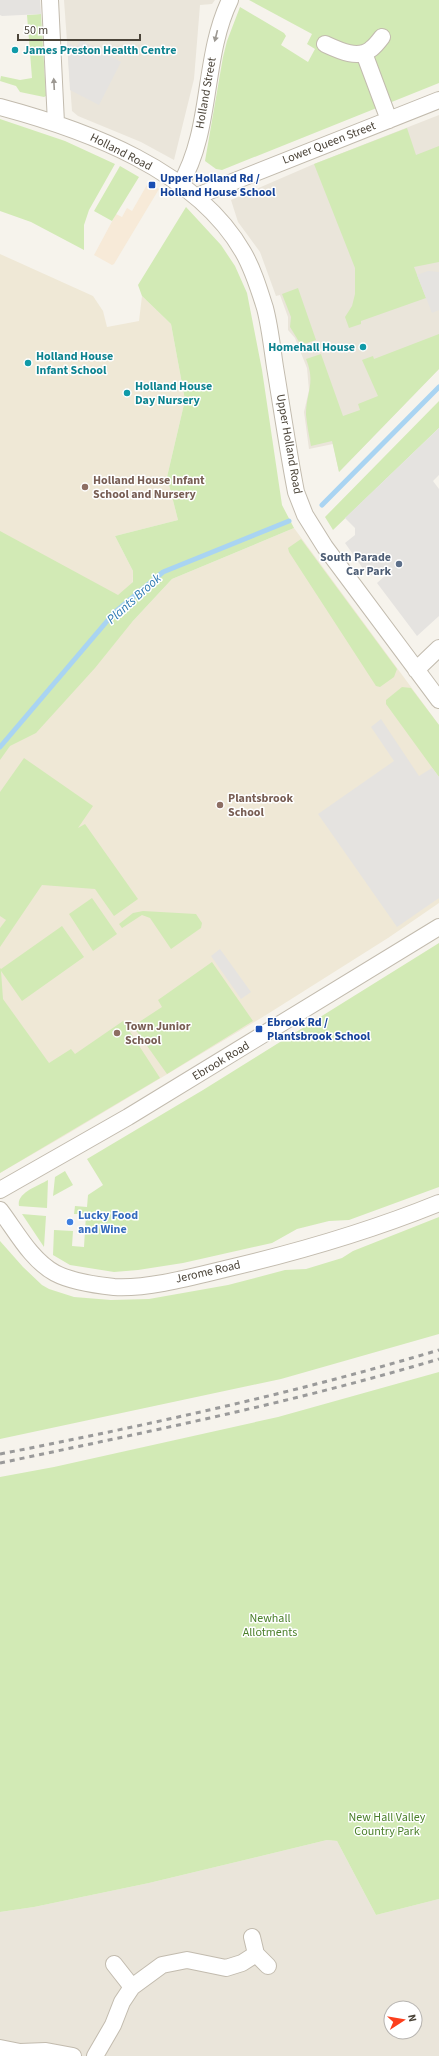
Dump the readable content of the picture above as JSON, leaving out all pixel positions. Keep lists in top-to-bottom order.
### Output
{
  "streets": {
    "street": [
      "Holland Street",
      "Lower Queen Street",
      "Holland Road",
      "Upper Holland Road",
      "Ebrook Road",
      "Jerome Road"
    ]
  },
  "crossings": [
    ["Holland Street", "Holland Road"],
    ["Lower Queen Street", "Holland Road"],
    ["Holland Road", "Upper Holland Road"]
  ],
  "one_way": ["Holland Street"],
  "water": ["Plants Brook"],
  "parks": ["Newhall Allotments", "New Hall Valley Country Park"],
  "places": {
    "other": [
      "James Preston Health Centre",
      "Homehall House",
      "Holland House Infant School",
      "Holland House Day Nursery",
      "Holland House Infant School and Nursery",
      "South Parade Car Park",
      "Plantsbrook School",
      "Town Junior School",
      "Lucky Food and Wine"
    ],
    "transit": ["Upper Holland Rd / Holland House School", "Ebrook Rd / Plantsbrook School"]
  },
  "scale_bar": "50 m",
  "north": "right"
}
